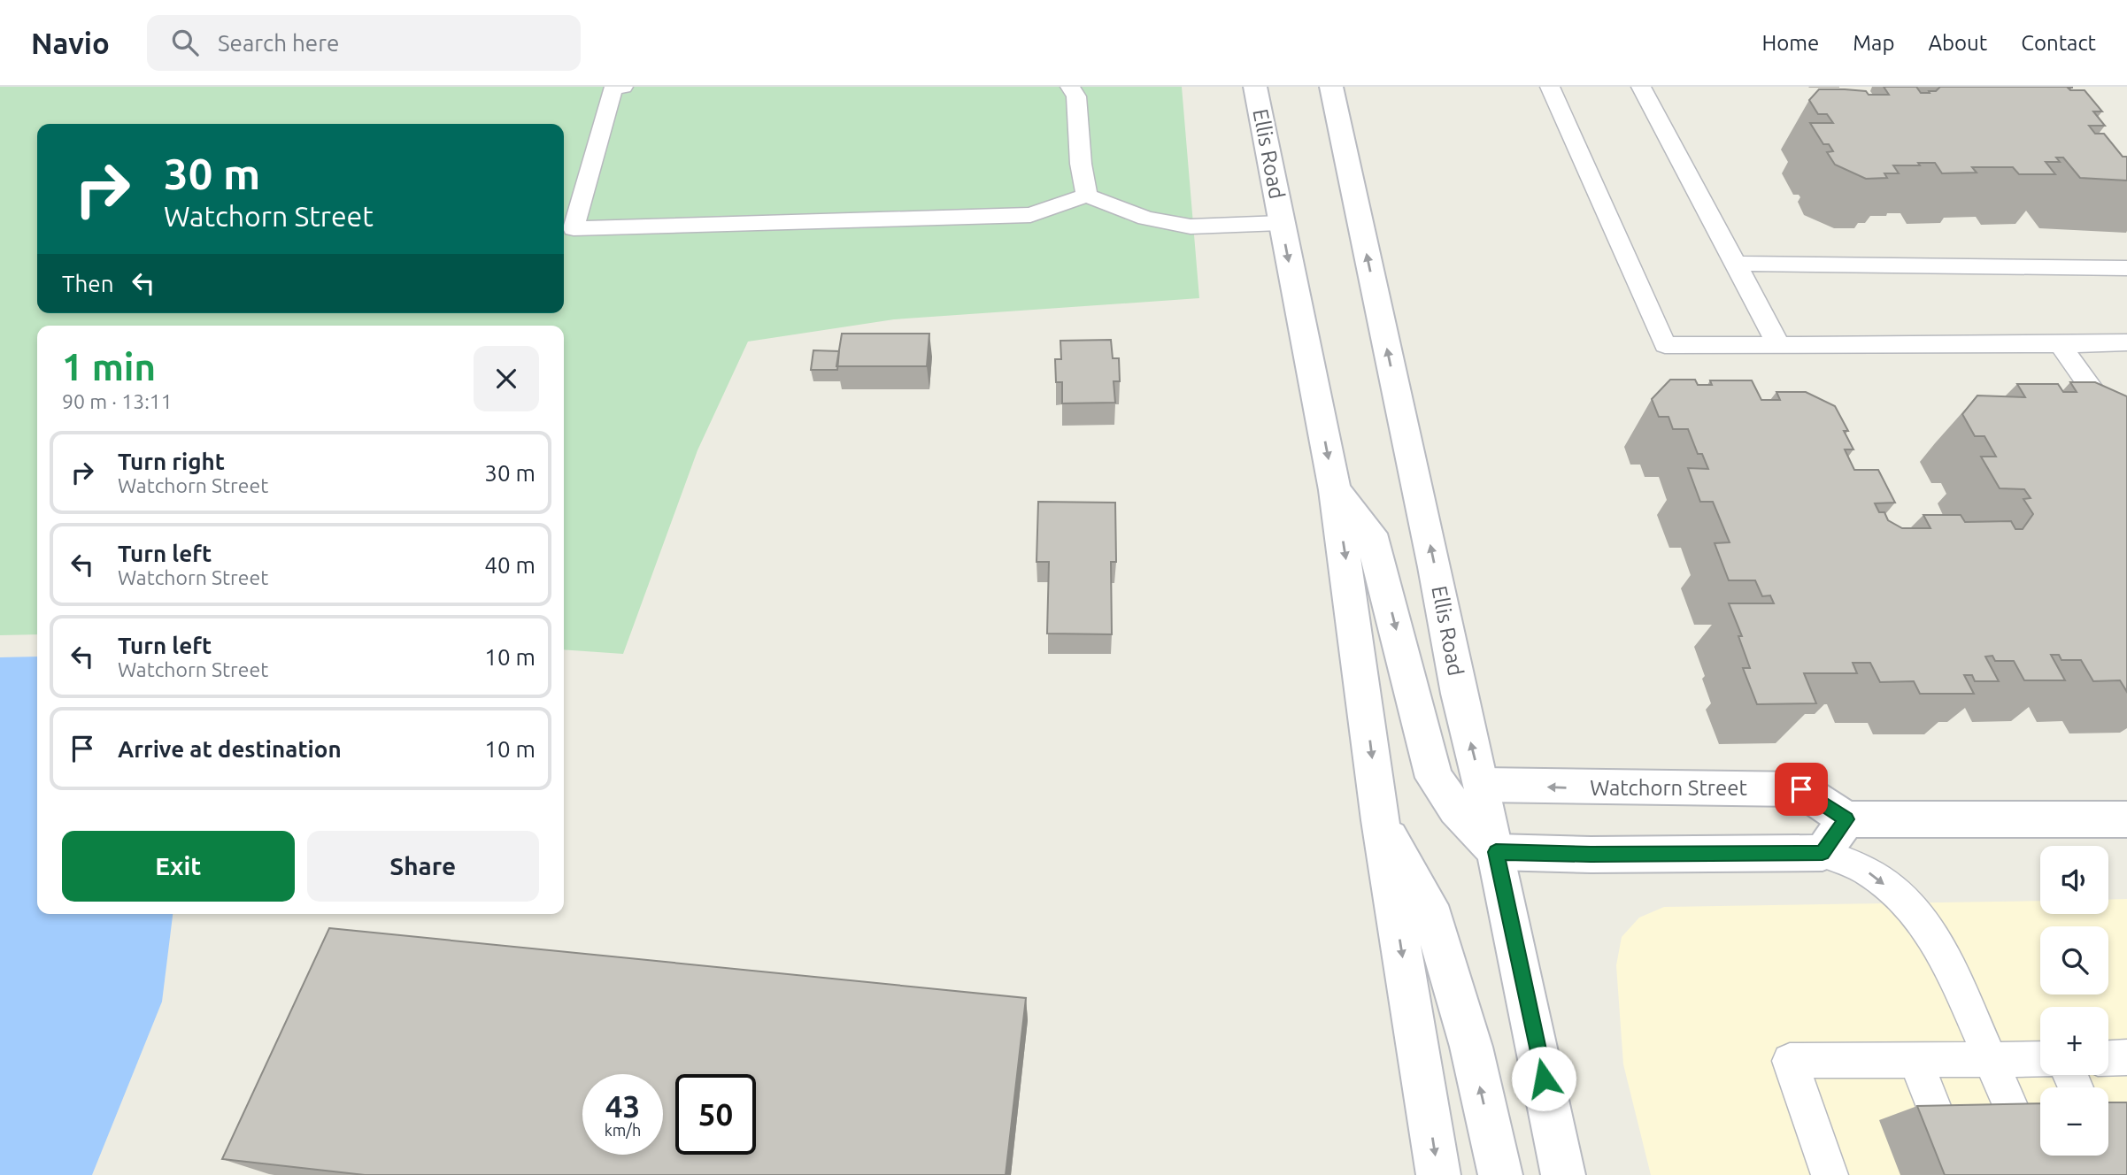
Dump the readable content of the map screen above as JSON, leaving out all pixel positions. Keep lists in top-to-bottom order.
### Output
{
  "streets": {
    "main road": ["Ellis Road", "Watchorn Street"]
  },
  "crossings": [
    ["Ellis Road", "Watchorn Street"]
  ],
  "page": {
    "header": "Navio",
    "search": "Search here",
    "nav": [
      "Home",
      "Map",
      "About",
      "Contact"
    ],
    "turn": ["30 m", "Watchorn Street"],
    "then": "Then",
    "heading": ["1 min", "90 m · 13:11"],
    "list": [
      {
        "name": "Turn right",
        "note": "Watchorn Street",
        "value": "30 m"
      },
      {
        "name": "Turn left",
        "note": "Watchorn Street",
        "value": "40 m"
      },
      {
        "name": "Turn left",
        "note": "Watchorn Street",
        "value": "10 m"
      },
      {
        "name": "Arrive at destination",
        "value": "10 m"
      }
    ],
    "buttons": ["Exit", "Share"],
    "map_buttons": ["+", "−"],
    "speed": "43 km/h",
    "limit": "50"
  }
}
